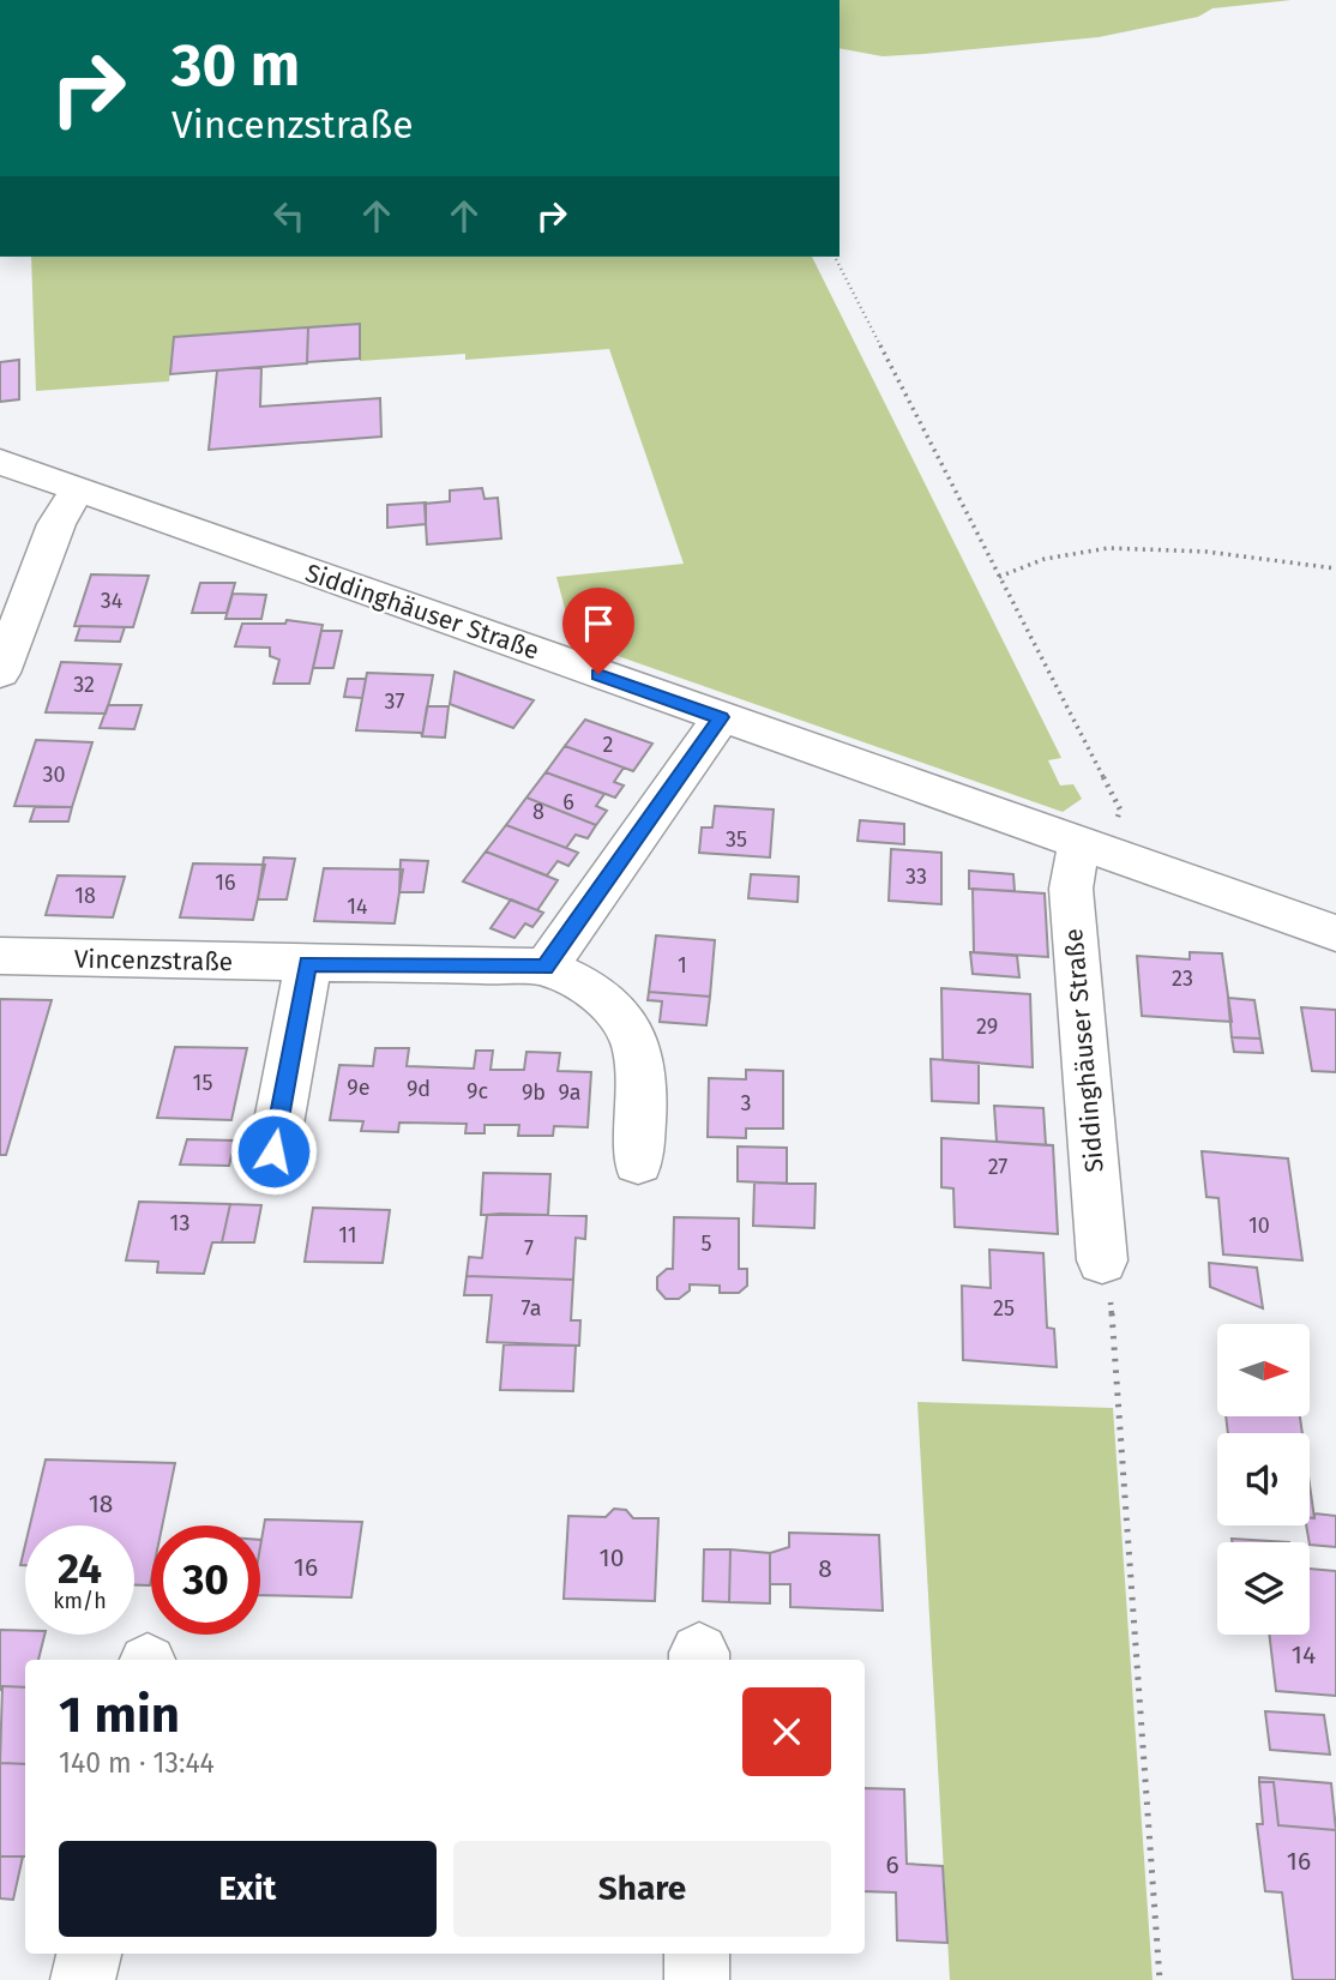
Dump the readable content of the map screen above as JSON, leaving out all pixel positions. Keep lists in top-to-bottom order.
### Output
{
  "streets": {
    "street": ["Siddinghäuser Straße", "Vincenzstraße"]
  },
  "house_numbers": [
    "34",
    "32",
    "37",
    "2",
    "30",
    "6",
    "8",
    "35",
    "33",
    "16",
    "18",
    "14",
    "1",
    "23",
    "29",
    "15",
    "9e",
    "9d",
    "9c",
    "9b",
    "9a",
    "3",
    "27",
    "13",
    "10",
    "11",
    "5",
    "7",
    "7a",
    "25",
    "18",
    "10",
    "16",
    "8",
    "14",
    "16",
    "6"
  ],
  "north": "right",
  "page": {
    "turn": ["30 m", "Vincenzstraße"],
    "speed": "24 km/h",
    "limit": "30",
    "heading": ["1 min", "140 m · 13:44"],
    "buttons": ["Exit", "Share"]
  }
}
